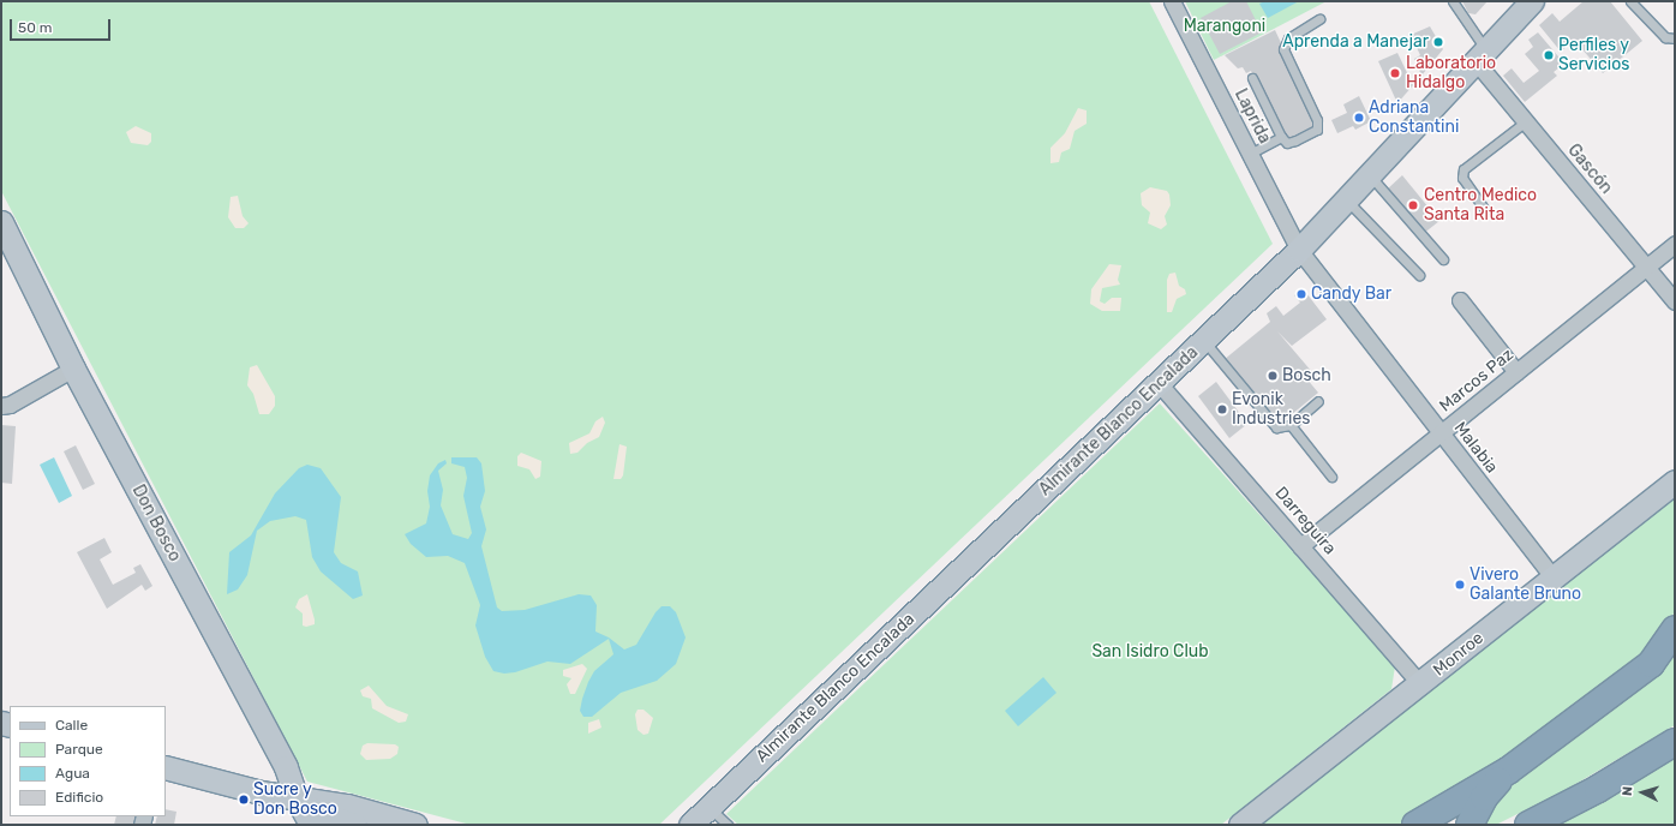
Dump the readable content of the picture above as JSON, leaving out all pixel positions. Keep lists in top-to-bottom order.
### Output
{
  "streets": {
    "main road": ["Almirante Blanco Encalada", "Don Bosco", "Monroe"],
    "street": [
      "Laprida",
      "Gascón",
      "Marcos Paz",
      "Malabia",
      "Darreguira"
    ]
  },
  "crossings": [
    ["Laprida", "Almirante Blanco Encalada"],
    ["Laprida", "Malabia"],
    ["Gascón", "Marcos Paz"],
    ["Gascón", "Almirante Blanco Encalada"],
    ["Marcos Paz", "Malabia"],
    ["Marcos Paz", "Darreguira"],
    ["Almirante Blanco Encalada", "Malabia"],
    ["Almirante Blanco Encalada", "Darreguira"],
    ["Malabia", "Monroe"],
    ["Darreguira", "Monroe"]
  ],
  "parks": ["Marangoni", "San Isidro Club"],
  "places": [
    "Aprenda a Manejar",
    "Perfiles y Servicios",
    "Laboratorio Hidalgo",
    "Adriana Constantini",
    "Centro Medico Santa Rita",
    "Candy Bar",
    "Bosch",
    "Evonik Industries",
    "Vivero Galante Bruno",
    "Sucre y Don Bosco"
  ],
  "legend": [
    "Calle",
    "Parque",
    "Agua",
    "Edificio"
  ],
  "scale_bar": "50 m",
  "north": "left"
}
